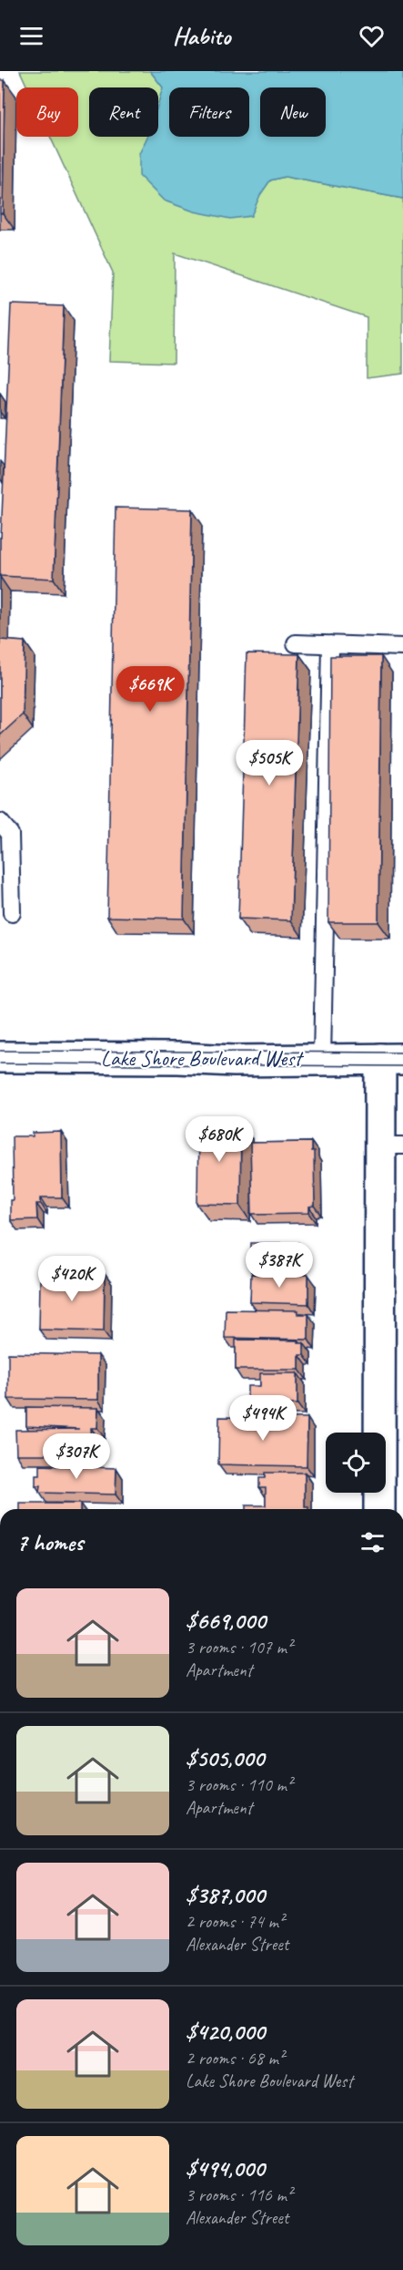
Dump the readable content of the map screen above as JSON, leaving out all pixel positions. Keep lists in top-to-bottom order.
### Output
{
  "streets": {
    "street": ["Lake Shore Boulevard West"]
  },
  "page": {
    "header": "Habito",
    "chip": [
      "Buy",
      "Rent",
      "Filters",
      "New"
    ],
    "price": [
      "$669K",
      "$505K",
      "$680K",
      "$387K",
      "$420K",
      "$494K",
      "$307K"
    ],
    "heading": "7 homes",
    "list": [
      {
        "name": "$669,000",
        "note": "3 rooms · 107 m² · Apartment"
      },
      {
        "name": "$505,000",
        "note": "3 rooms · 110 m² · Apartment"
      },
      {
        "name": "$387,000",
        "note": "2 rooms · 74 m² · Alexander Street"
      },
      {
        "name": "$420,000",
        "note": "2 rooms · 68 m² · Lake Shore Boulevard West"
      },
      {
        "name": "$494,000",
        "note": "3 rooms · 116 m² · Alexander Street"
      }
    ]
  }
}
